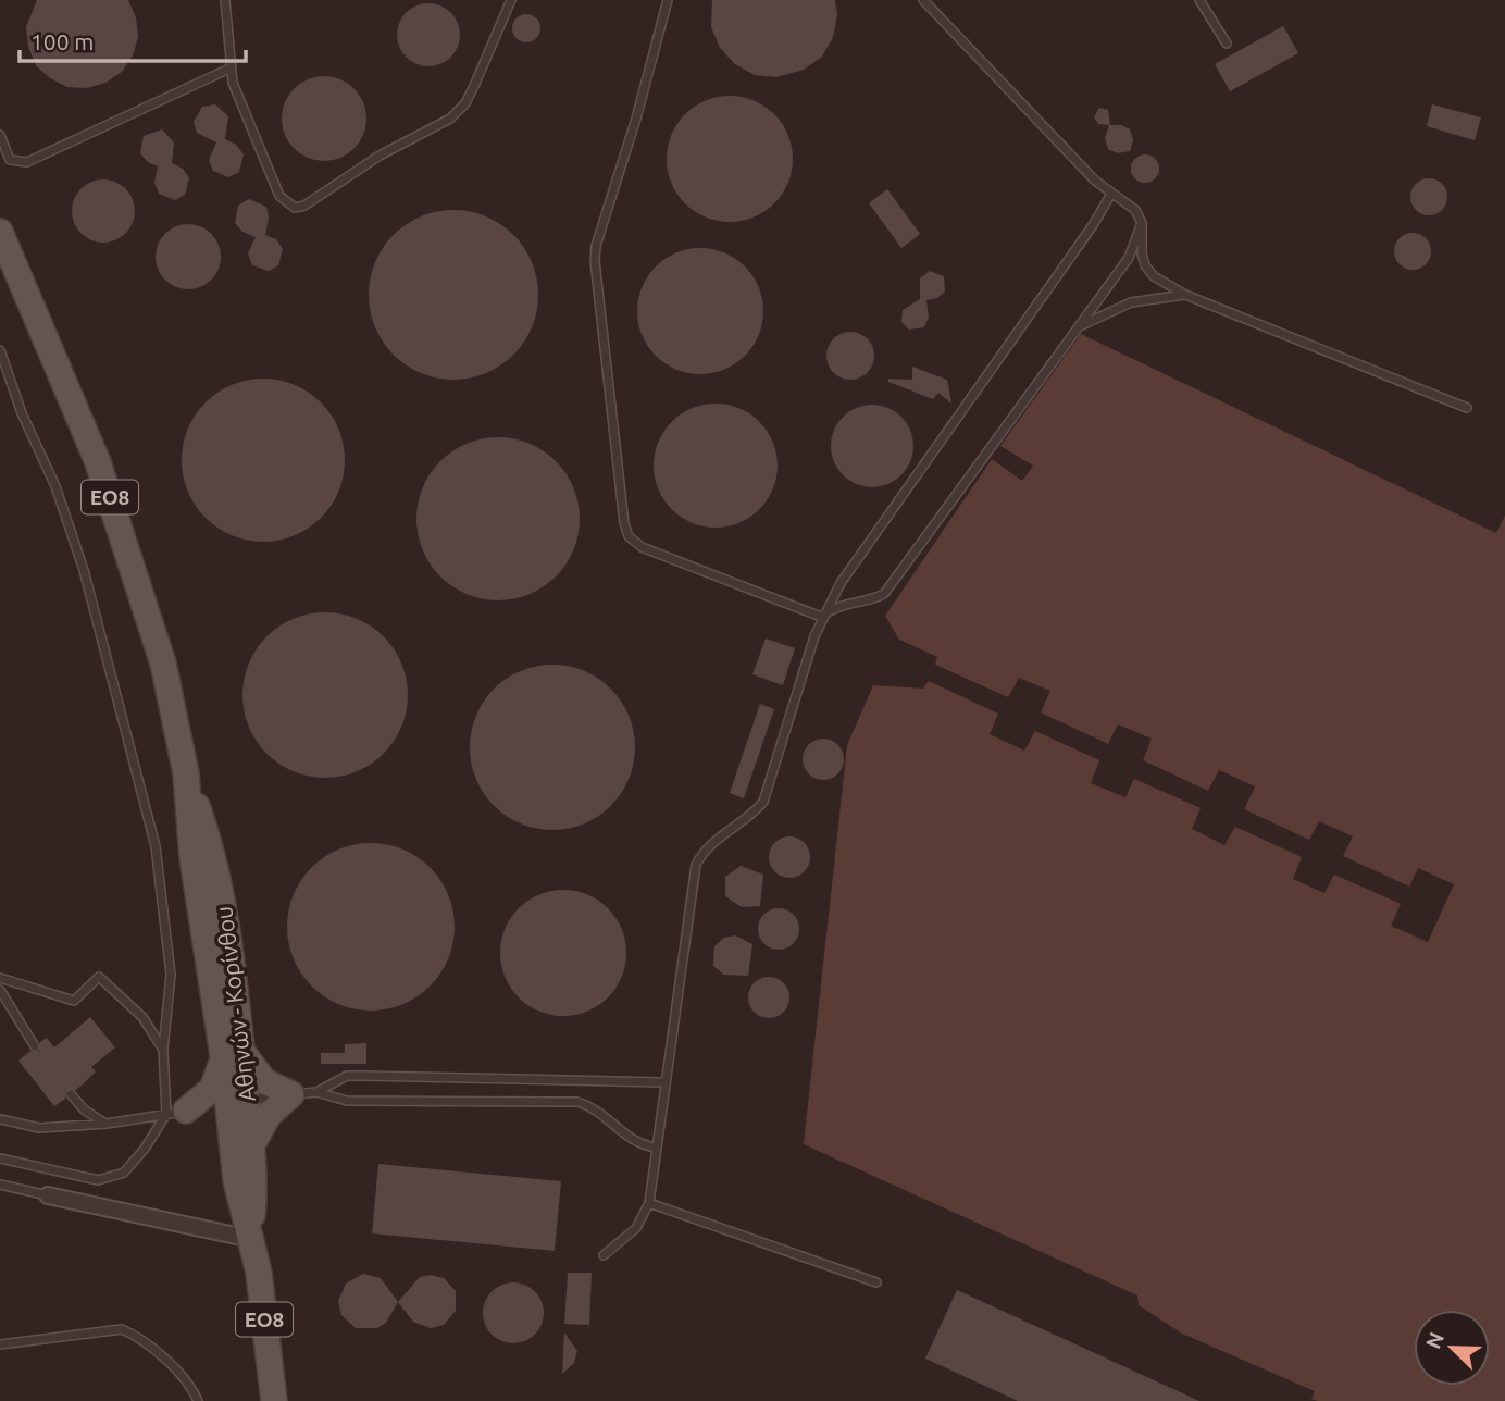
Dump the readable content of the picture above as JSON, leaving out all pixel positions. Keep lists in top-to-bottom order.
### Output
{
  "streets": {
    "main road": ["ΕΟ8", "Αθηνών - Κορίνθου"]
  },
  "scale_bar": "100 m",
  "north": "top left"
}
